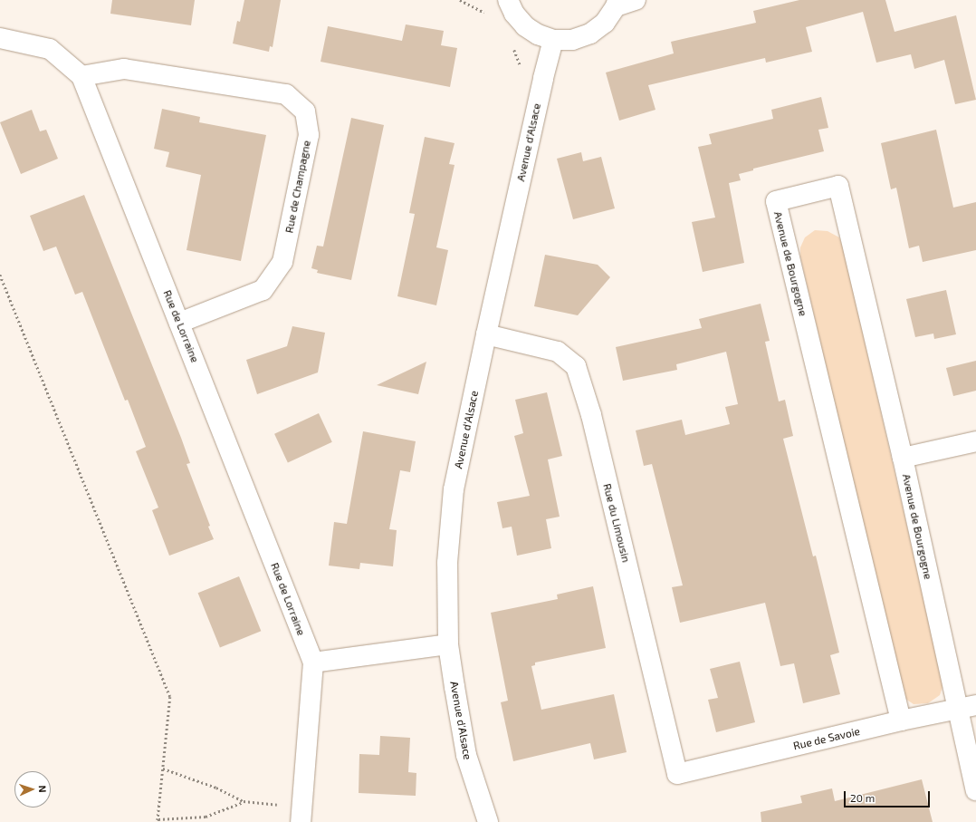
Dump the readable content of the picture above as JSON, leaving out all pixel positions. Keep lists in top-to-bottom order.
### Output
{
  "streets": {
    "street": [
      "Avenue d'Alsace",
      "Rue de Champagne",
      "Avenue de Bourgogne",
      "Rue de Lorraine",
      "Rue du Limousin",
      "Rue de Savoie"
    ]
  },
  "crossings": [
    ["Avenue d'Alsace", "Rue du Limousin"],
    ["Rue de Champagne", "Rue de Lorraine"],
    ["Avenue de Bourgogne", "Rue de Savoie"],
    ["Rue du Limousin", "Rue de Savoie"]
  ],
  "scale_bar": "20 m",
  "north": "right"
}
